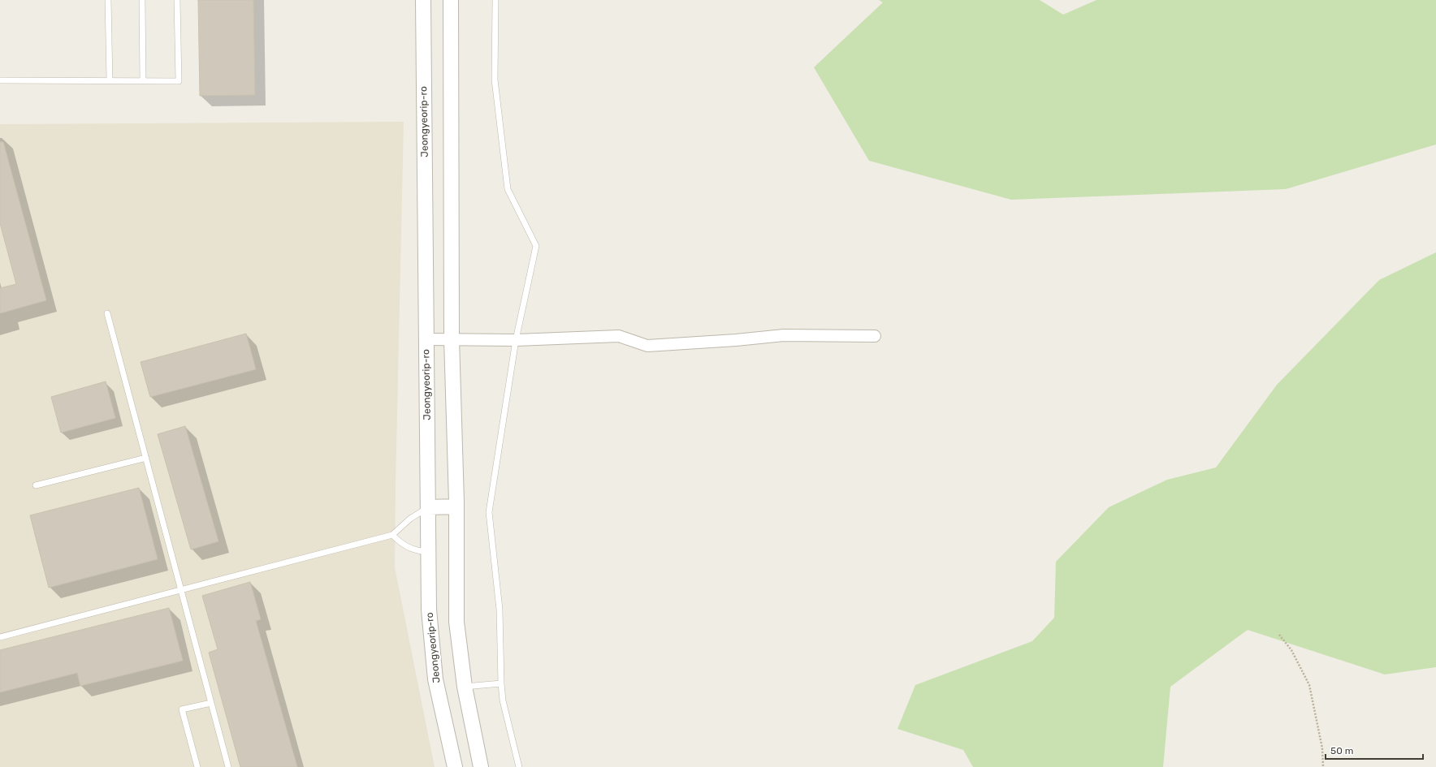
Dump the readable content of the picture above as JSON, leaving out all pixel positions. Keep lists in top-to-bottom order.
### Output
{
  "streets": {
    "street": ["Jeongyeorip-ro"]
  },
  "scale_bar": "50 m"
}
